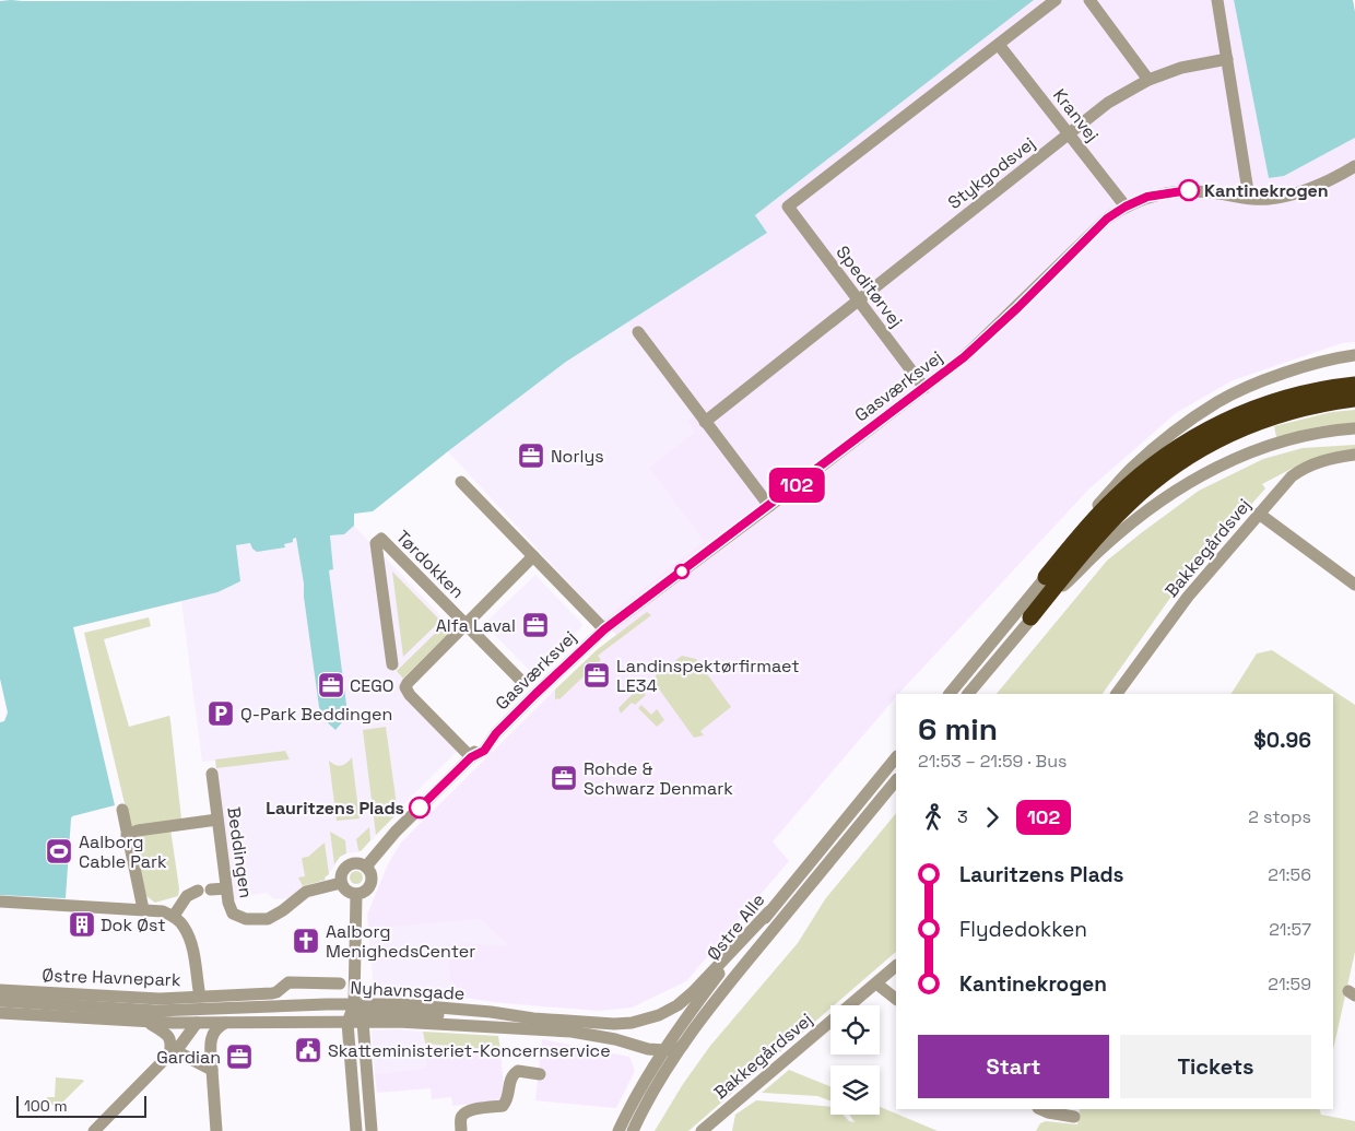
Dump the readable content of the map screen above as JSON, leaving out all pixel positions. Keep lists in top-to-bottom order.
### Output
{
  "streets": {
    "street": [
      "Kranvej",
      "Stykgodsvej",
      "Speditørvej",
      "Gasværksvej",
      "Bakkegårdsvej",
      "Tørdokken",
      "Beddingen",
      "Østre Alle",
      "Østre Havnepark",
      "Nyhavnsgade"
    ]
  },
  "crossings": [
    ["Kranvej", "Stykgodsvej"],
    ["Kranvej", "Speditørvej"],
    ["Kranvej", "Gasværksvej"],
    ["Stykgodsvej", "Speditørvej"],
    ["Speditørvej", "Gasværksvej"],
    ["Gasværksvej", "Beddingen"],
    ["Østre Alle", "Nyhavnsgade"]
  ],
  "places": {
    "other": ["Kantinekrogen", "Lauritzens Plads"],
    "office": [
      "Norlys",
      "Alfa Laval",
      "Landinspektørfirmaet LE34",
      "CEGO",
      "Rohde & Schwarz Denmark",
      "Gardian"
    ],
    "parking": ["Q-Park Beddingen"],
    "sports": ["Aalborg Cable Park"],
    "building": ["Dok Øst"],
    "church": ["Aalborg MenighedsCenter"],
    "public building": ["Skatteministeriet-Koncernservice"]
  },
  "lines": ["bus line 102"],
  "scale_bar": "100 m",
  "page": {
    "on_map": "102",
    "heading": ["6 min", "21:53 – 21:59 · Bus", "$0.96"],
    "legs": ["3", "102", "2 stops"],
    "list": [
      {
        "name": "Lauritzens Plads",
        "value": "21:56"
      },
      {
        "name": "Flydedokken",
        "value": "21:57"
      },
      {
        "name": "Kantinekrogen",
        "value": "21:59"
      }
    ],
    "buttons": ["Start", "Tickets"],
    "scale": "100 m"
  }
}
